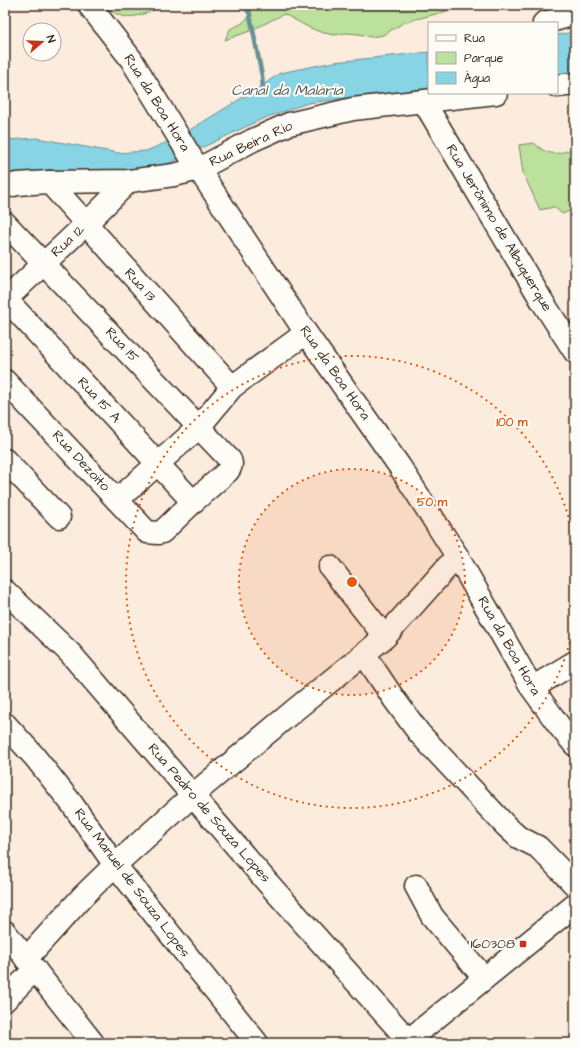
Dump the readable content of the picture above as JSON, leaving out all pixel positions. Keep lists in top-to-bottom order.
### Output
{
  "streets": {
    "street": [
      "Rua da Boa Hora",
      "Rua Beira Rio",
      "Rua Jerônimo de Albuquerque",
      "Rua 12",
      "Rua 13",
      "Rua 15",
      "Rua 15 A",
      "Rua Dezoito",
      "Rua Pedro de Souza Lopes",
      "Rua Manuel de Souza Lopes"
    ]
  },
  "crossings": [
    ["Rua da Boa Hora", "Rua Beira Rio"],
    ["Rua Beira Rio", "Rua Jerônimo de Albuquerque"],
    ["Rua Beira Rio", "Rua 12"],
    ["Rua Beira Rio", "Rua 13"],
    ["Rua 12", "Rua 13"],
    ["Rua 12", "Rua 15"],
    ["Rua 12", "Rua 15 A"],
    ["Rua 15", "Rua 15 A"],
    ["Rua 15", "Rua Dezoito"],
    ["Rua 15 A", "Rua Dezoito"]
  ],
  "water": ["Canal da Malária"],
  "places": {
    "transit": ["160308"]
  },
  "legend": ["Rua", "Parque", "Água"],
  "north": "right",
  "rings": ["100 m", "50 m"]
}
